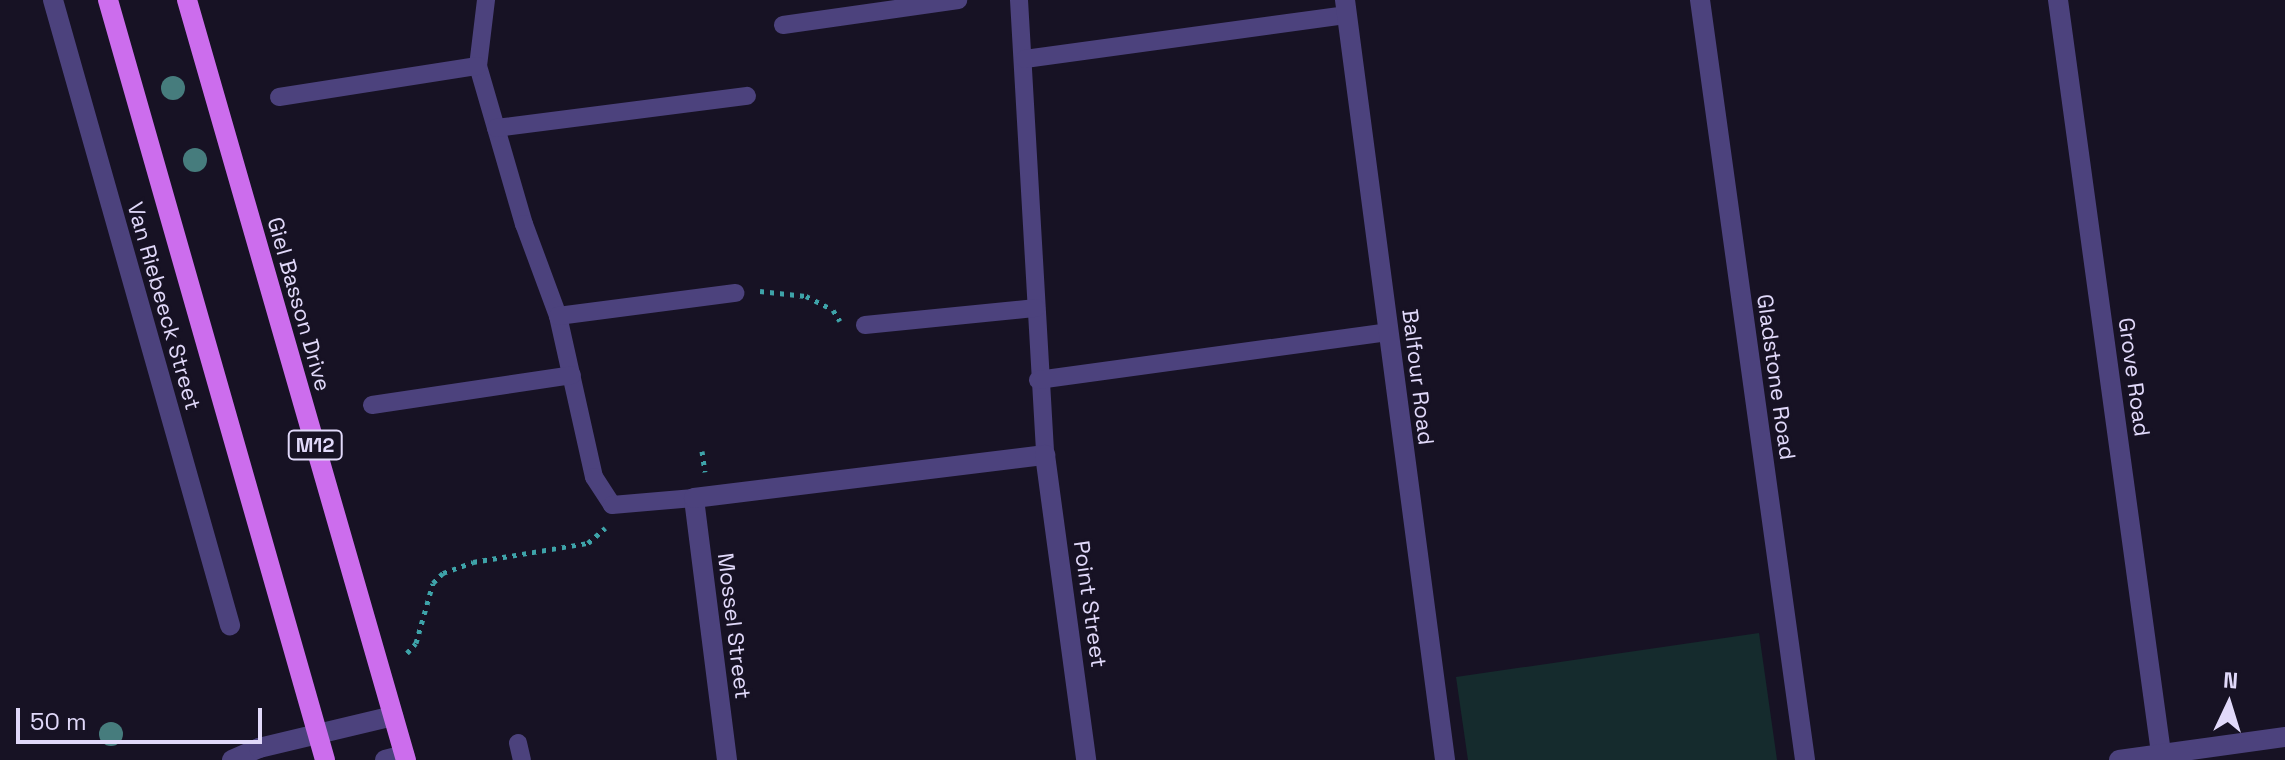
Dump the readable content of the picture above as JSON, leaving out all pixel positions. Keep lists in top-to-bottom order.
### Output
{
  "streets": {
    "main road": ["Giel Basson Drive", "M12"],
    "street": [
      "Van Riebeeck Street",
      "Balfour Road",
      "Gladstone Road",
      "Grove Road",
      "Point Street",
      "Mossel Street"
    ]
  },
  "scale_bar": "50 m",
  "north": "top"
}
